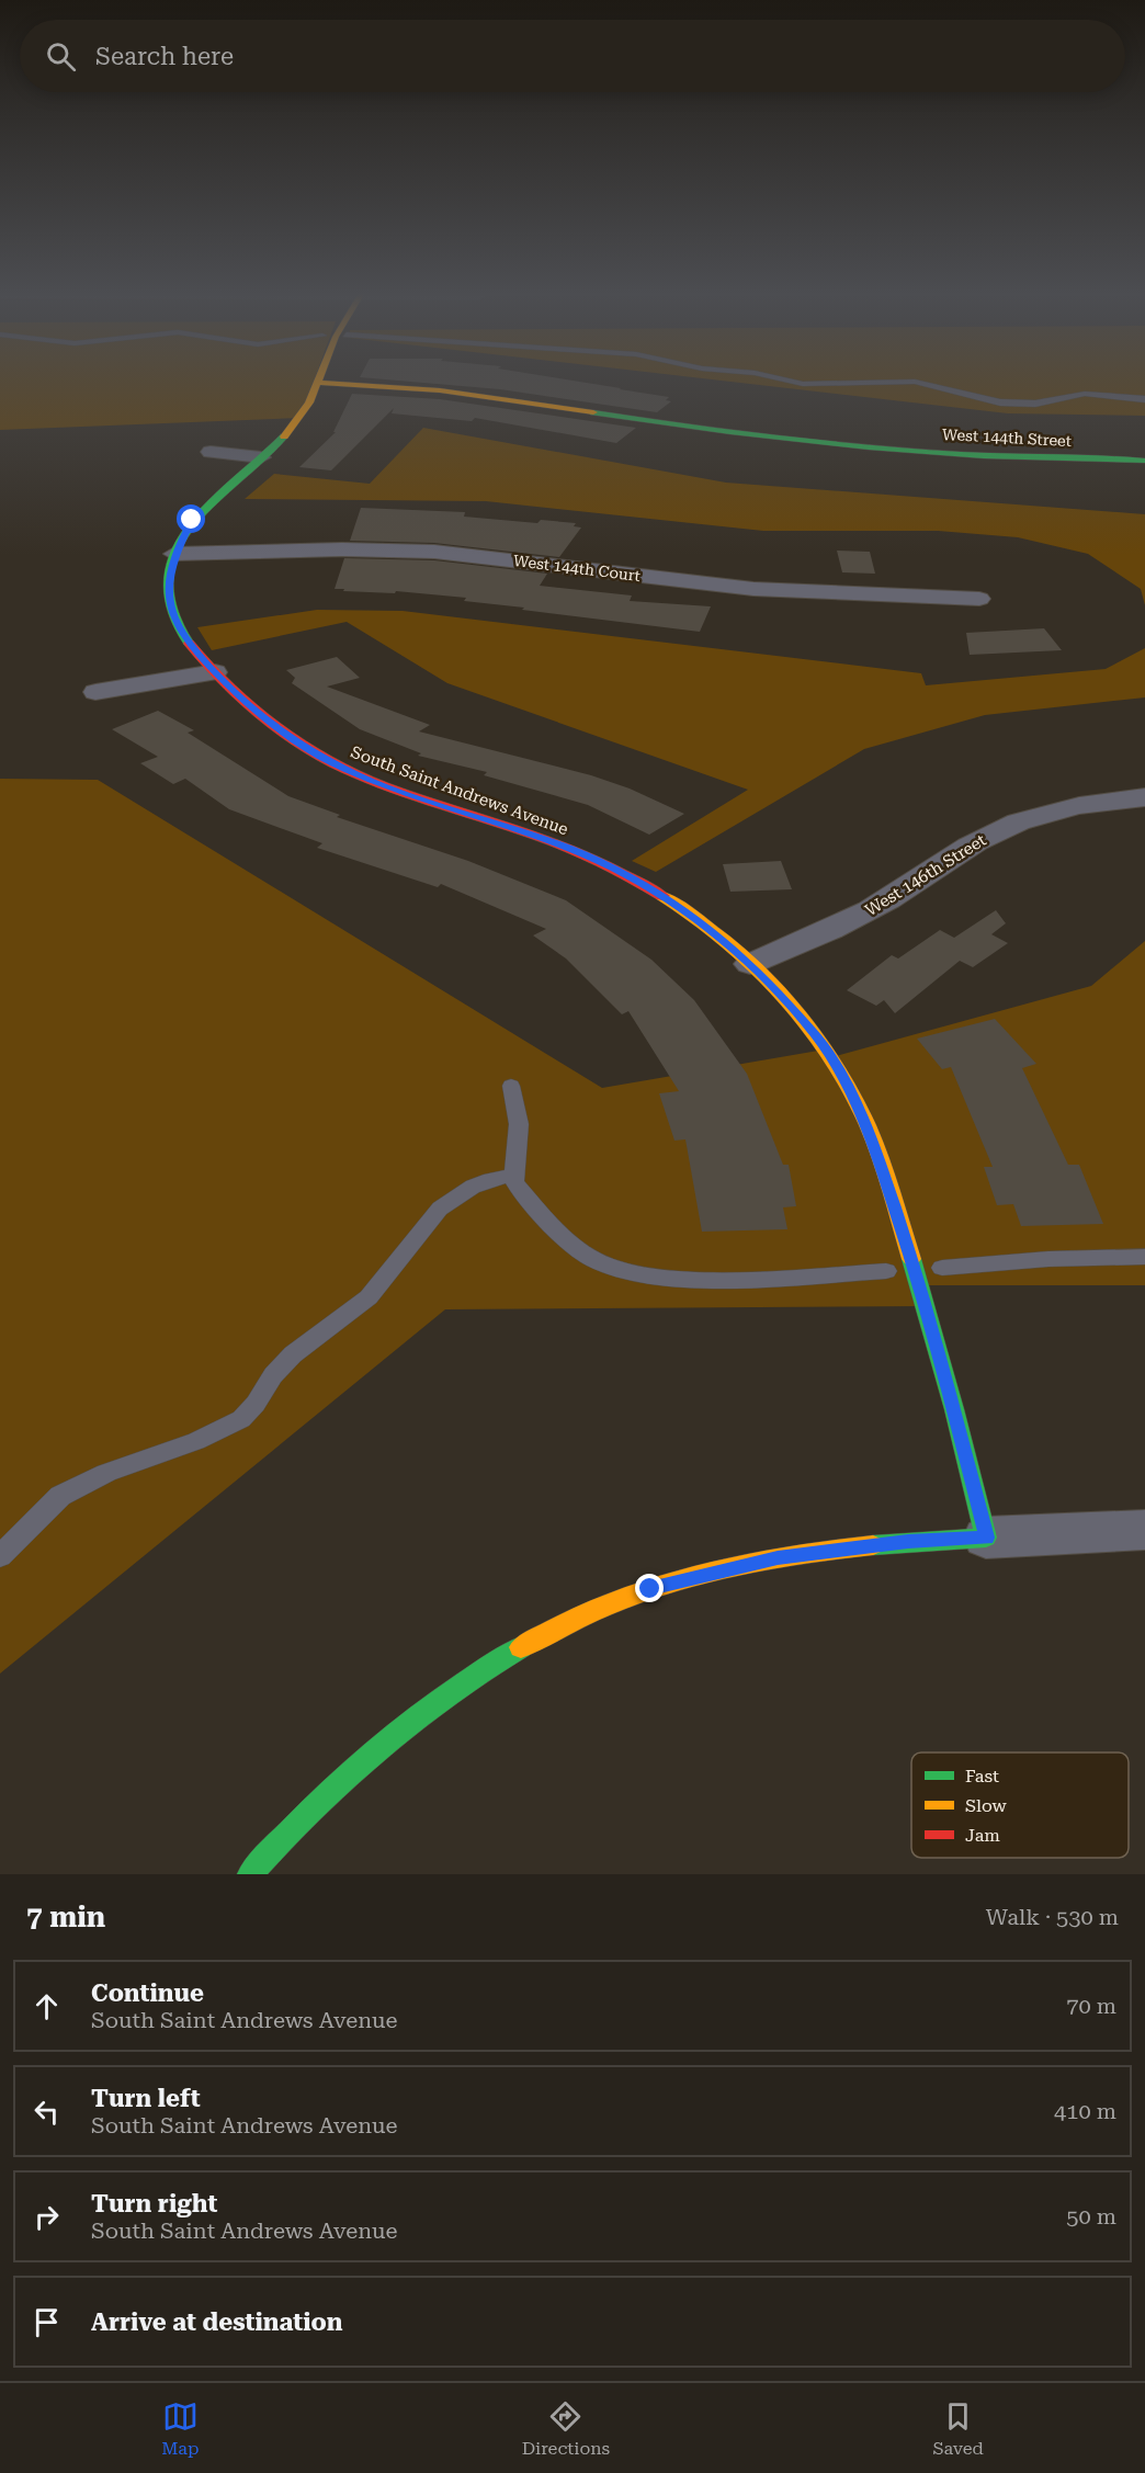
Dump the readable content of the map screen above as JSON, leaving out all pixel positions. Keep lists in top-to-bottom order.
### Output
{
  "streets": {
    "street": [
      "West 144th Street",
      "West 144th Court",
      "South Saint Andrews Avenue",
      "West 146th Street"
    ]
  },
  "crossings": [
    ["West 144th Street", "South Saint Andrews Avenue"],
    ["West 144th Court", "South Saint Andrews Avenue"],
    ["South Saint Andrews Avenue", "West 146th Street"]
  ],
  "legend": ["Fast", "Slow", "Jam"],
  "page": {
    "search": "Search here",
    "heading": ["7 min", "Walk · 530 m"],
    "list": [
      ["Continue", "South Saint Andrews Avenue", "70 m"],
      ["Turn left", "South Saint Andrews Avenue", "410 m"],
      ["Turn right", "South Saint Andrews Avenue", "50 m"],
      "Arrive at destination"
    ],
    "nav": ["Map", "Directions", "Saved"]
  }
}
